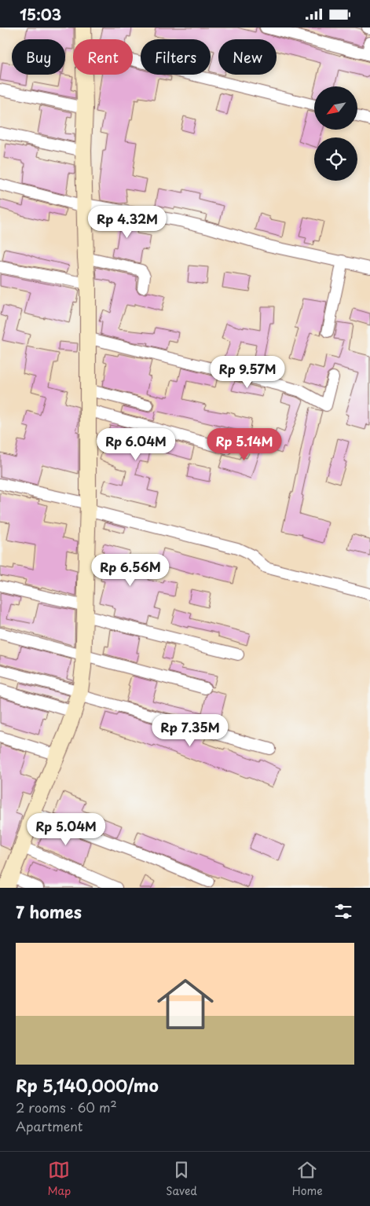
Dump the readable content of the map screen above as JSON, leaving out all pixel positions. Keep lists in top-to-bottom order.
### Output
{
  "north": "bottom left",
  "page": {
    "status": "15:03",
    "chip": [
      "Buy",
      "Rent",
      "Filters",
      "New"
    ],
    "price": [
      "Rp 4.32M",
      "Rp 9.57M",
      "Rp 6.04M",
      "Rp 5.14M",
      "Rp 6.56M",
      "Rp 7.35M",
      "Rp 5.04M"
    ],
    "heading": "7 homes",
    "list": [
      {
        "name": "Rp 5,140,000/mo",
        "note": "2 rooms · 60 m² · Apartment"
      }
    ],
    "tabs": ["Map", "Saved", "Home"]
  }
}
